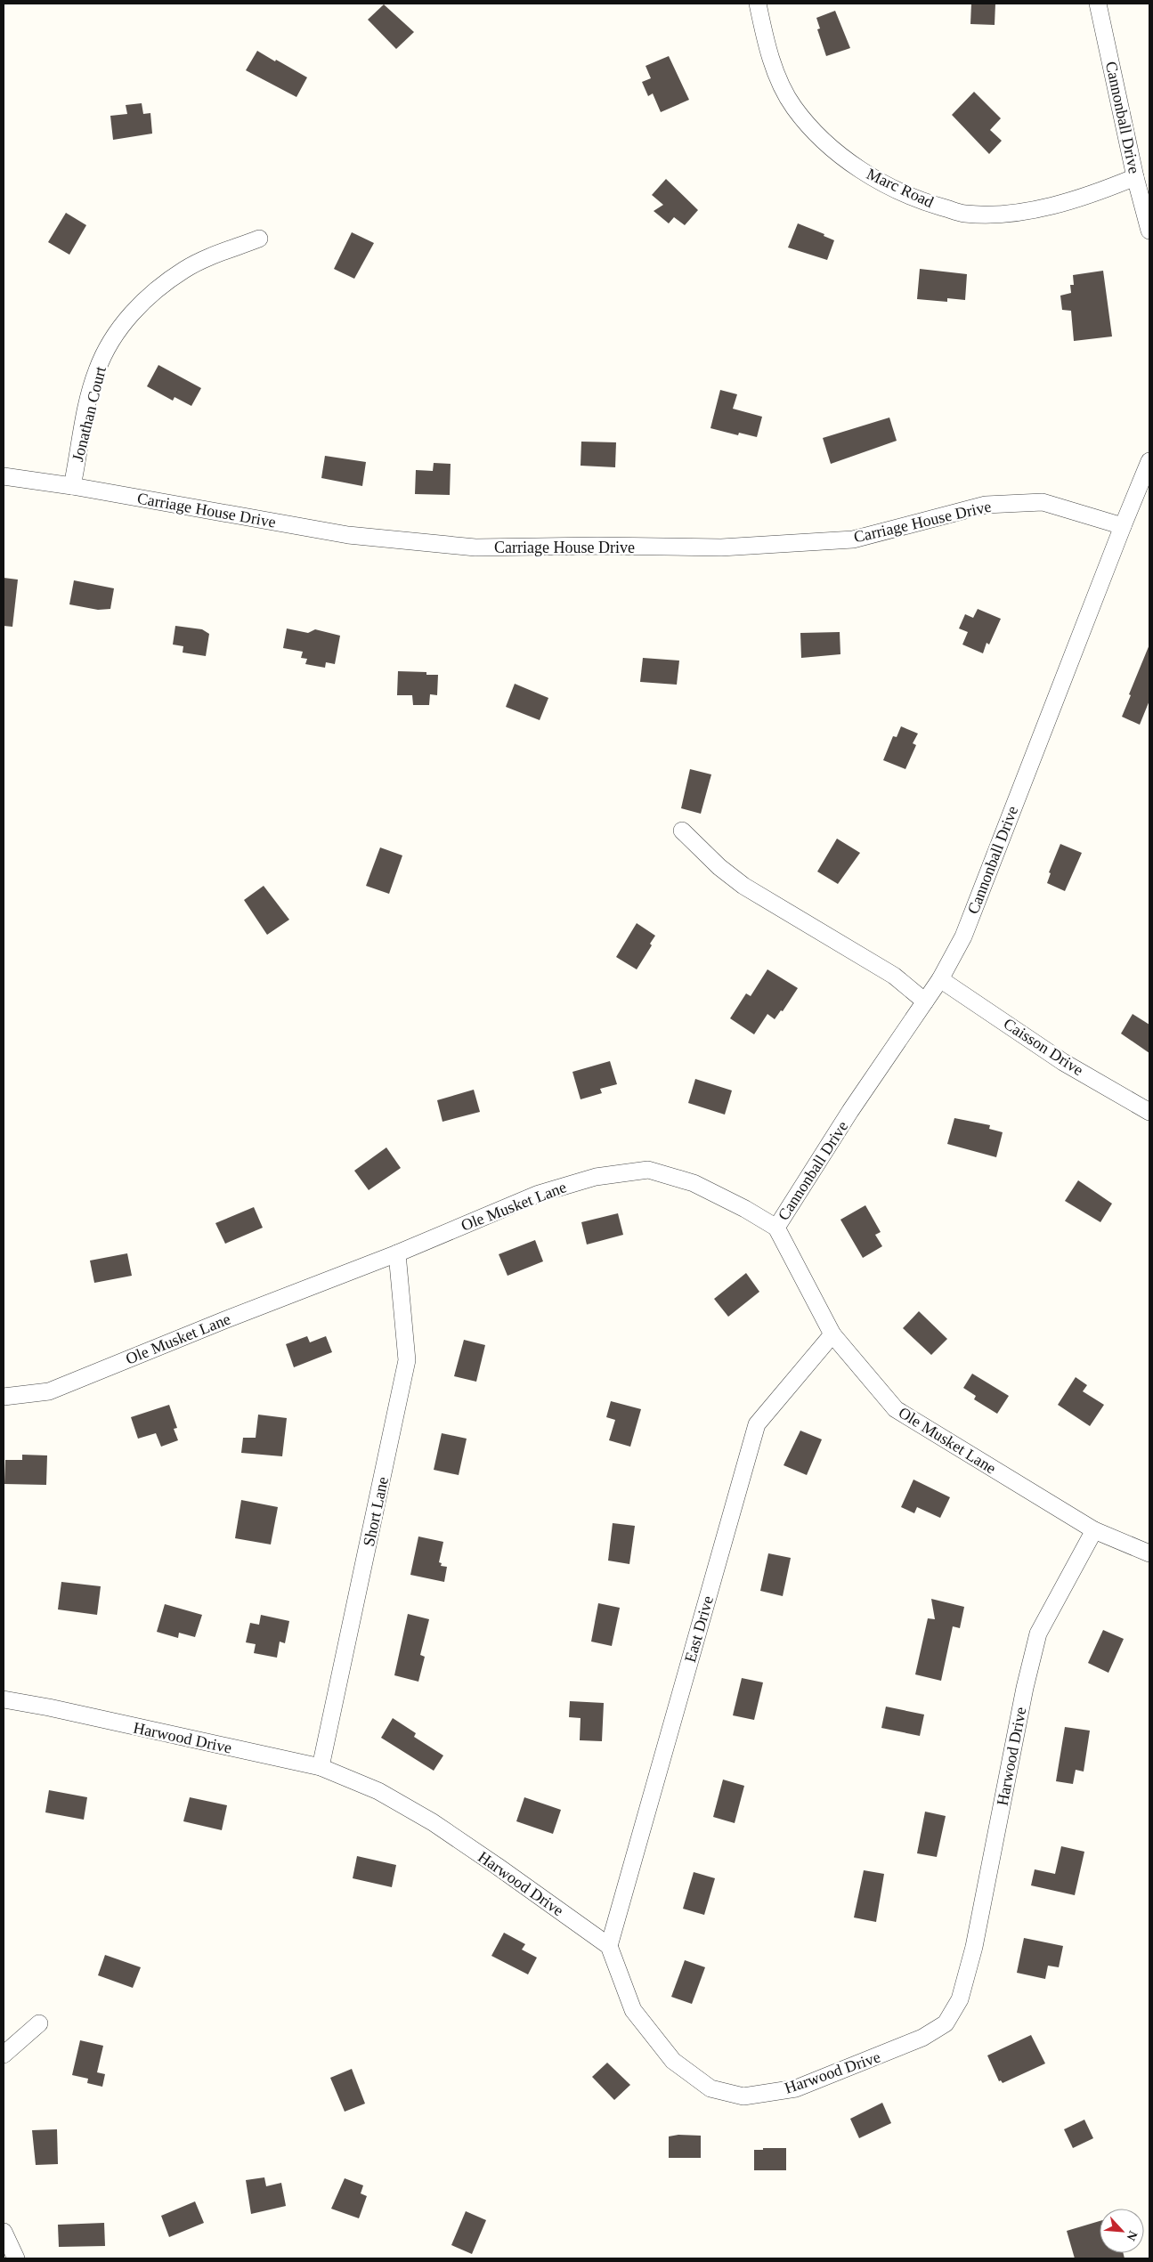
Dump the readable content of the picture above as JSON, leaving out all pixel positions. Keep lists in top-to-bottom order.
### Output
{
  "streets": {
    "street": [
      "Cannonball Drive",
      "Marc Road",
      "Jonathan Court",
      "Carriage House Drive",
      "Caisson Drive",
      "Ole Musket Lane",
      "Short Lane",
      "East Drive",
      "Harwood Drive"
    ]
  },
  "crossings": [
    ["Cannonball Drive", "Marc Road"],
    ["Cannonball Drive", "Carriage House Drive"],
    ["Cannonball Drive", "Caisson Drive"],
    ["Cannonball Drive", "Ole Musket Lane"],
    ["Jonathan Court", "Carriage House Drive"],
    ["Ole Musket Lane", "Short Lane"],
    ["Ole Musket Lane", "East Drive"],
    ["Ole Musket Lane", "Harwood Drive"],
    ["Short Lane", "Harwood Drive"],
    ["East Drive", "Harwood Drive"]
  ],
  "north": "bottom right"
}
